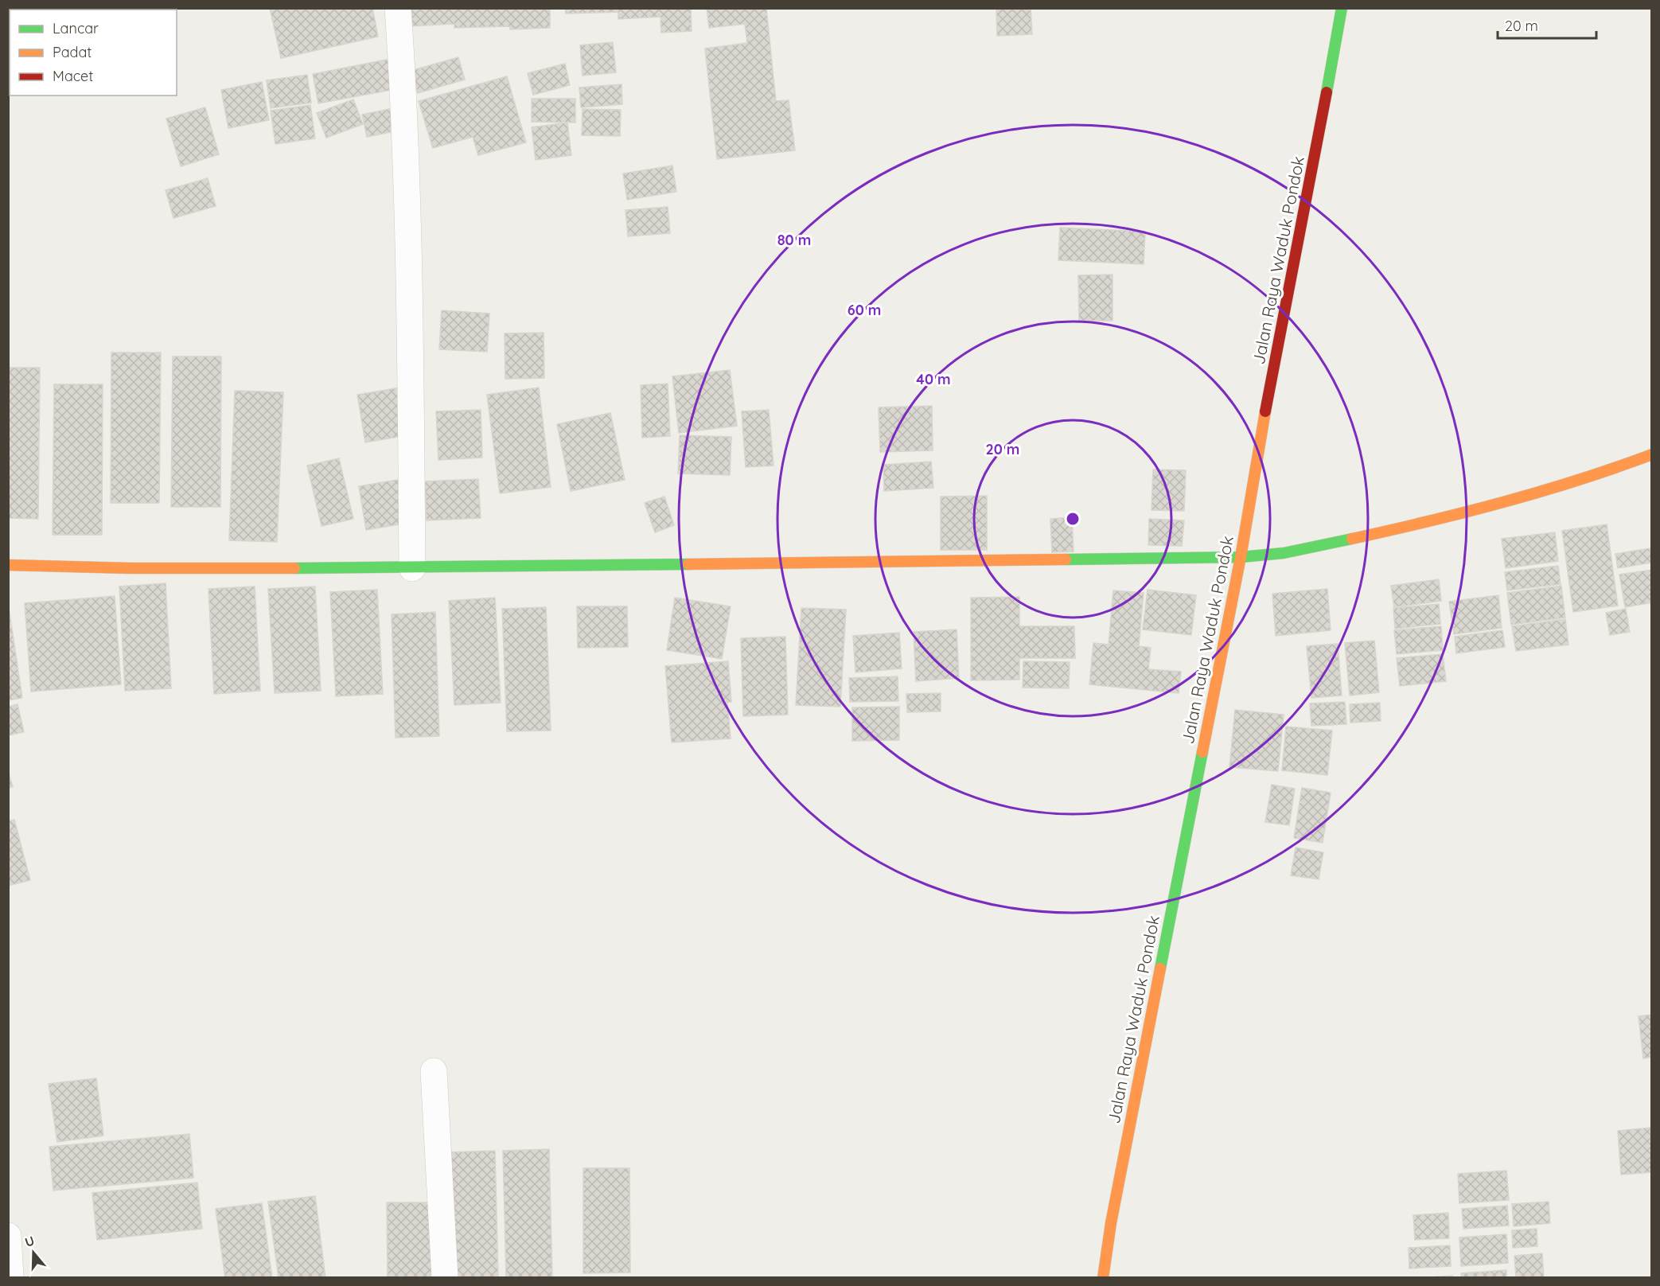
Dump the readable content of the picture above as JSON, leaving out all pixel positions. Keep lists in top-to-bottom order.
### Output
{
  "streets": {
    "street": ["Jalan Raya Waduk Pondok"]
  },
  "legend": ["Lancar", "Padat", "Macet"],
  "scale_bar": "20 m",
  "north": "top",
  "rings": [
    "80 m",
    "60 m",
    "40 m",
    "20 m"
  ]
}
